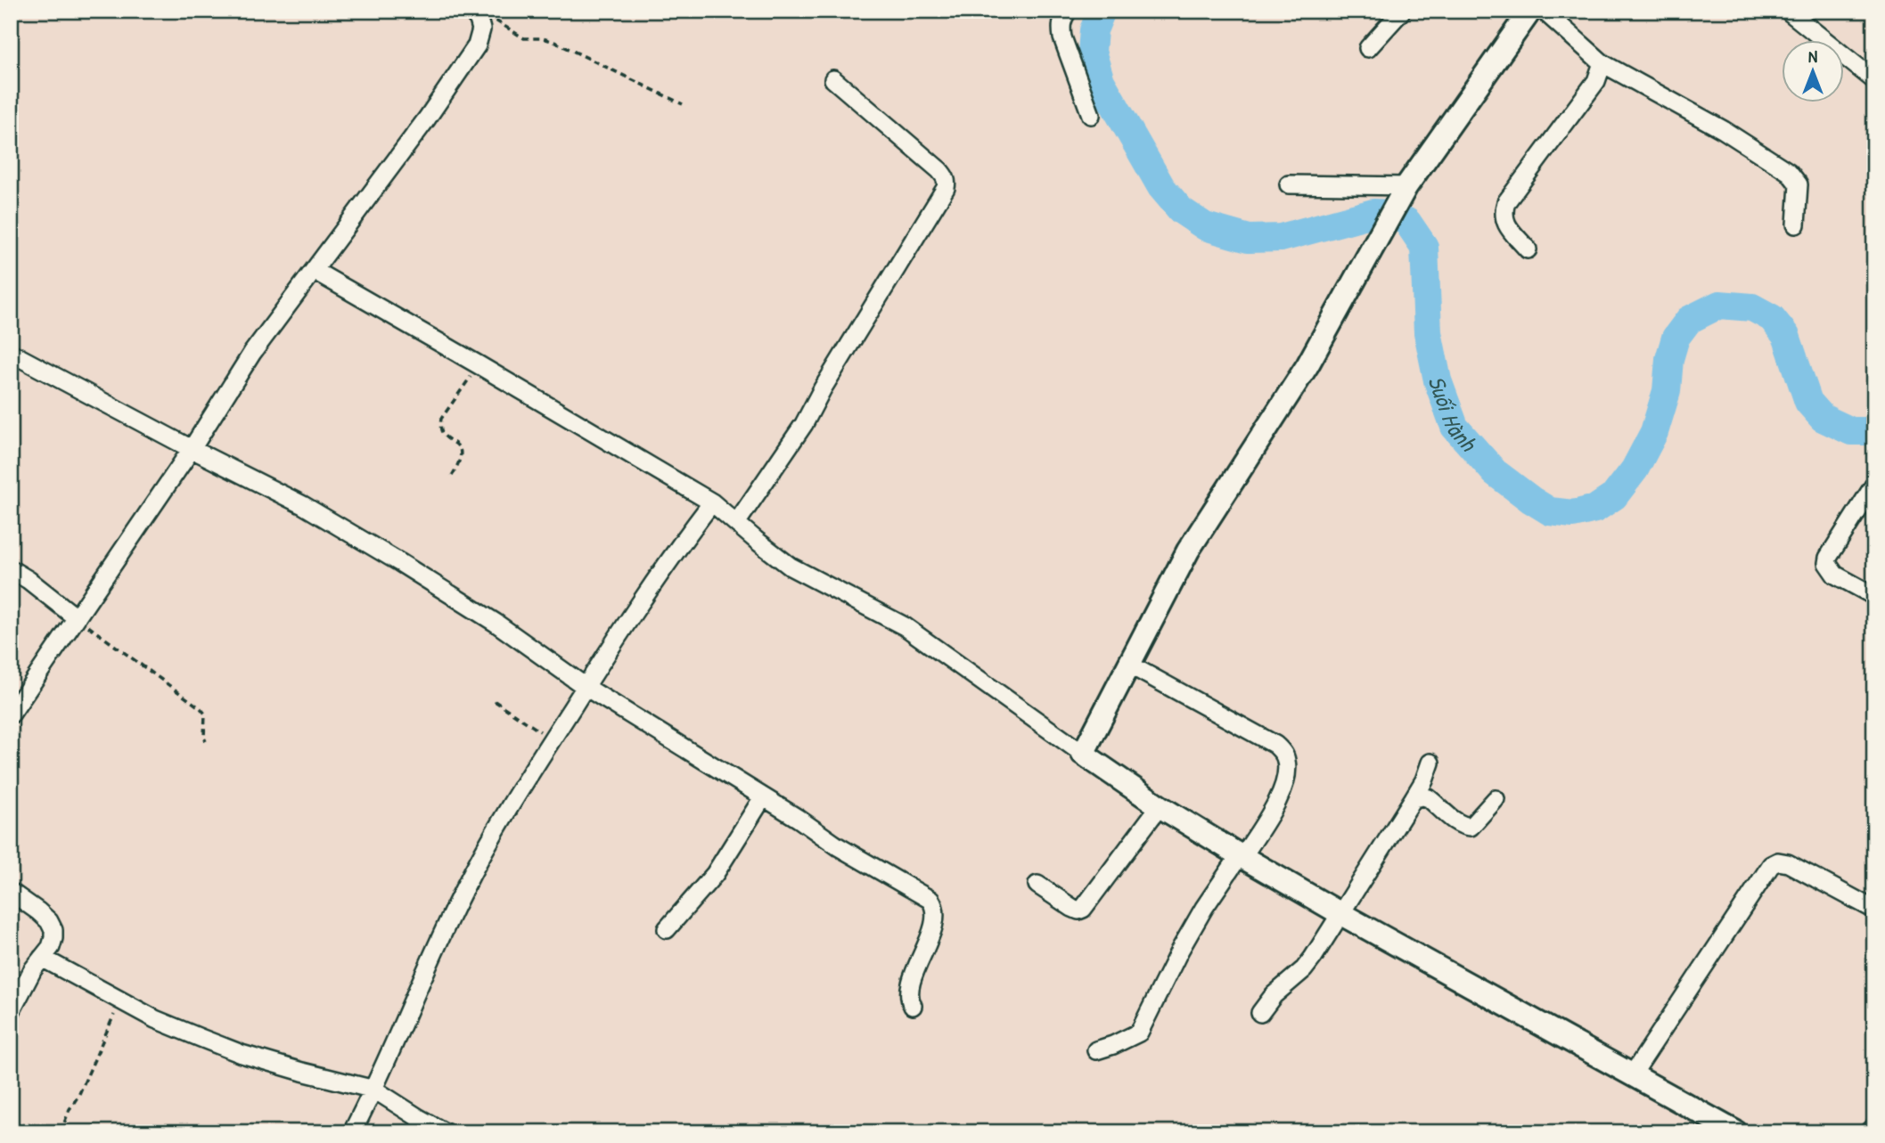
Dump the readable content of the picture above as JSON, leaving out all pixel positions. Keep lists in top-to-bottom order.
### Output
{
  "water": ["Suối Hành"],
  "north": "top"
}
